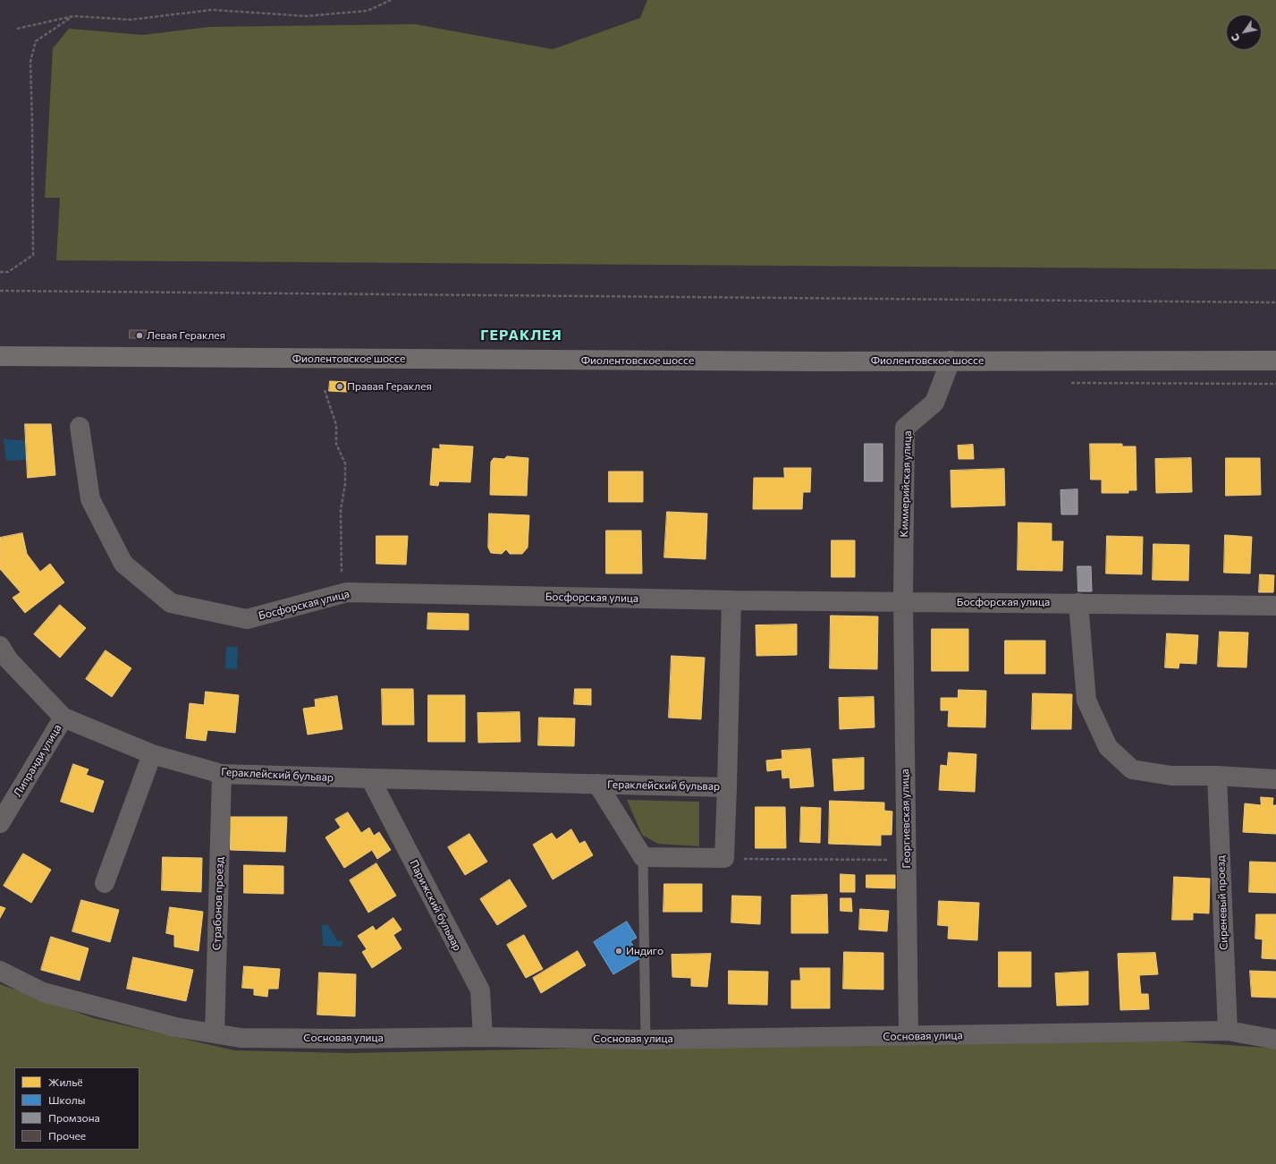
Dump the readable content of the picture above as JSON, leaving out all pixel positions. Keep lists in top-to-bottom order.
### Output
{
  "streets": {
    "main road": ["Фиолентовское шоссе"],
    "street": [
      "Киммерийская улица",
      "Босфорская улица",
      "Липранди улица",
      "Гераклейский бульвар",
      "Георгиевская улица",
      "Сиреневый проезд",
      "Страбонов проезд",
      "Парижский бульвар",
      "Сосновая улица"
    ]
  },
  "crossings": [
    ["Фиолентовское шоссе", "Киммерийская улица"],
    ["Киммерийская улица", "Босфорская улица"],
    ["Киммерийская улица", "Георгиевская улица"],
    ["Босфорская улица", "Георгиевская улица"],
    ["Липранди улица", "Гераклейский бульвар"],
    ["Гераклейский бульвар", "Страбонов проезд"],
    ["Гераклейский бульвар", "Парижский бульвар"],
    ["Георгиевская улица", "Сосновая улица"],
    ["Сиреневый проезд", "Сосновая улица"],
    ["Страбонов проезд", "Сосновая улица"],
    ["Парижский бульвар", "Сосновая улица"]
  ],
  "districts": ["ГЕРАКЛЕЯ"],
  "places": ["Левая Гераклея", "Правая Гераклея", "Индиго"],
  "legend": [
    "Жильё",
    "Школы",
    "Промзона",
    "Прочее"
  ],
  "north": "bottom left"
}
